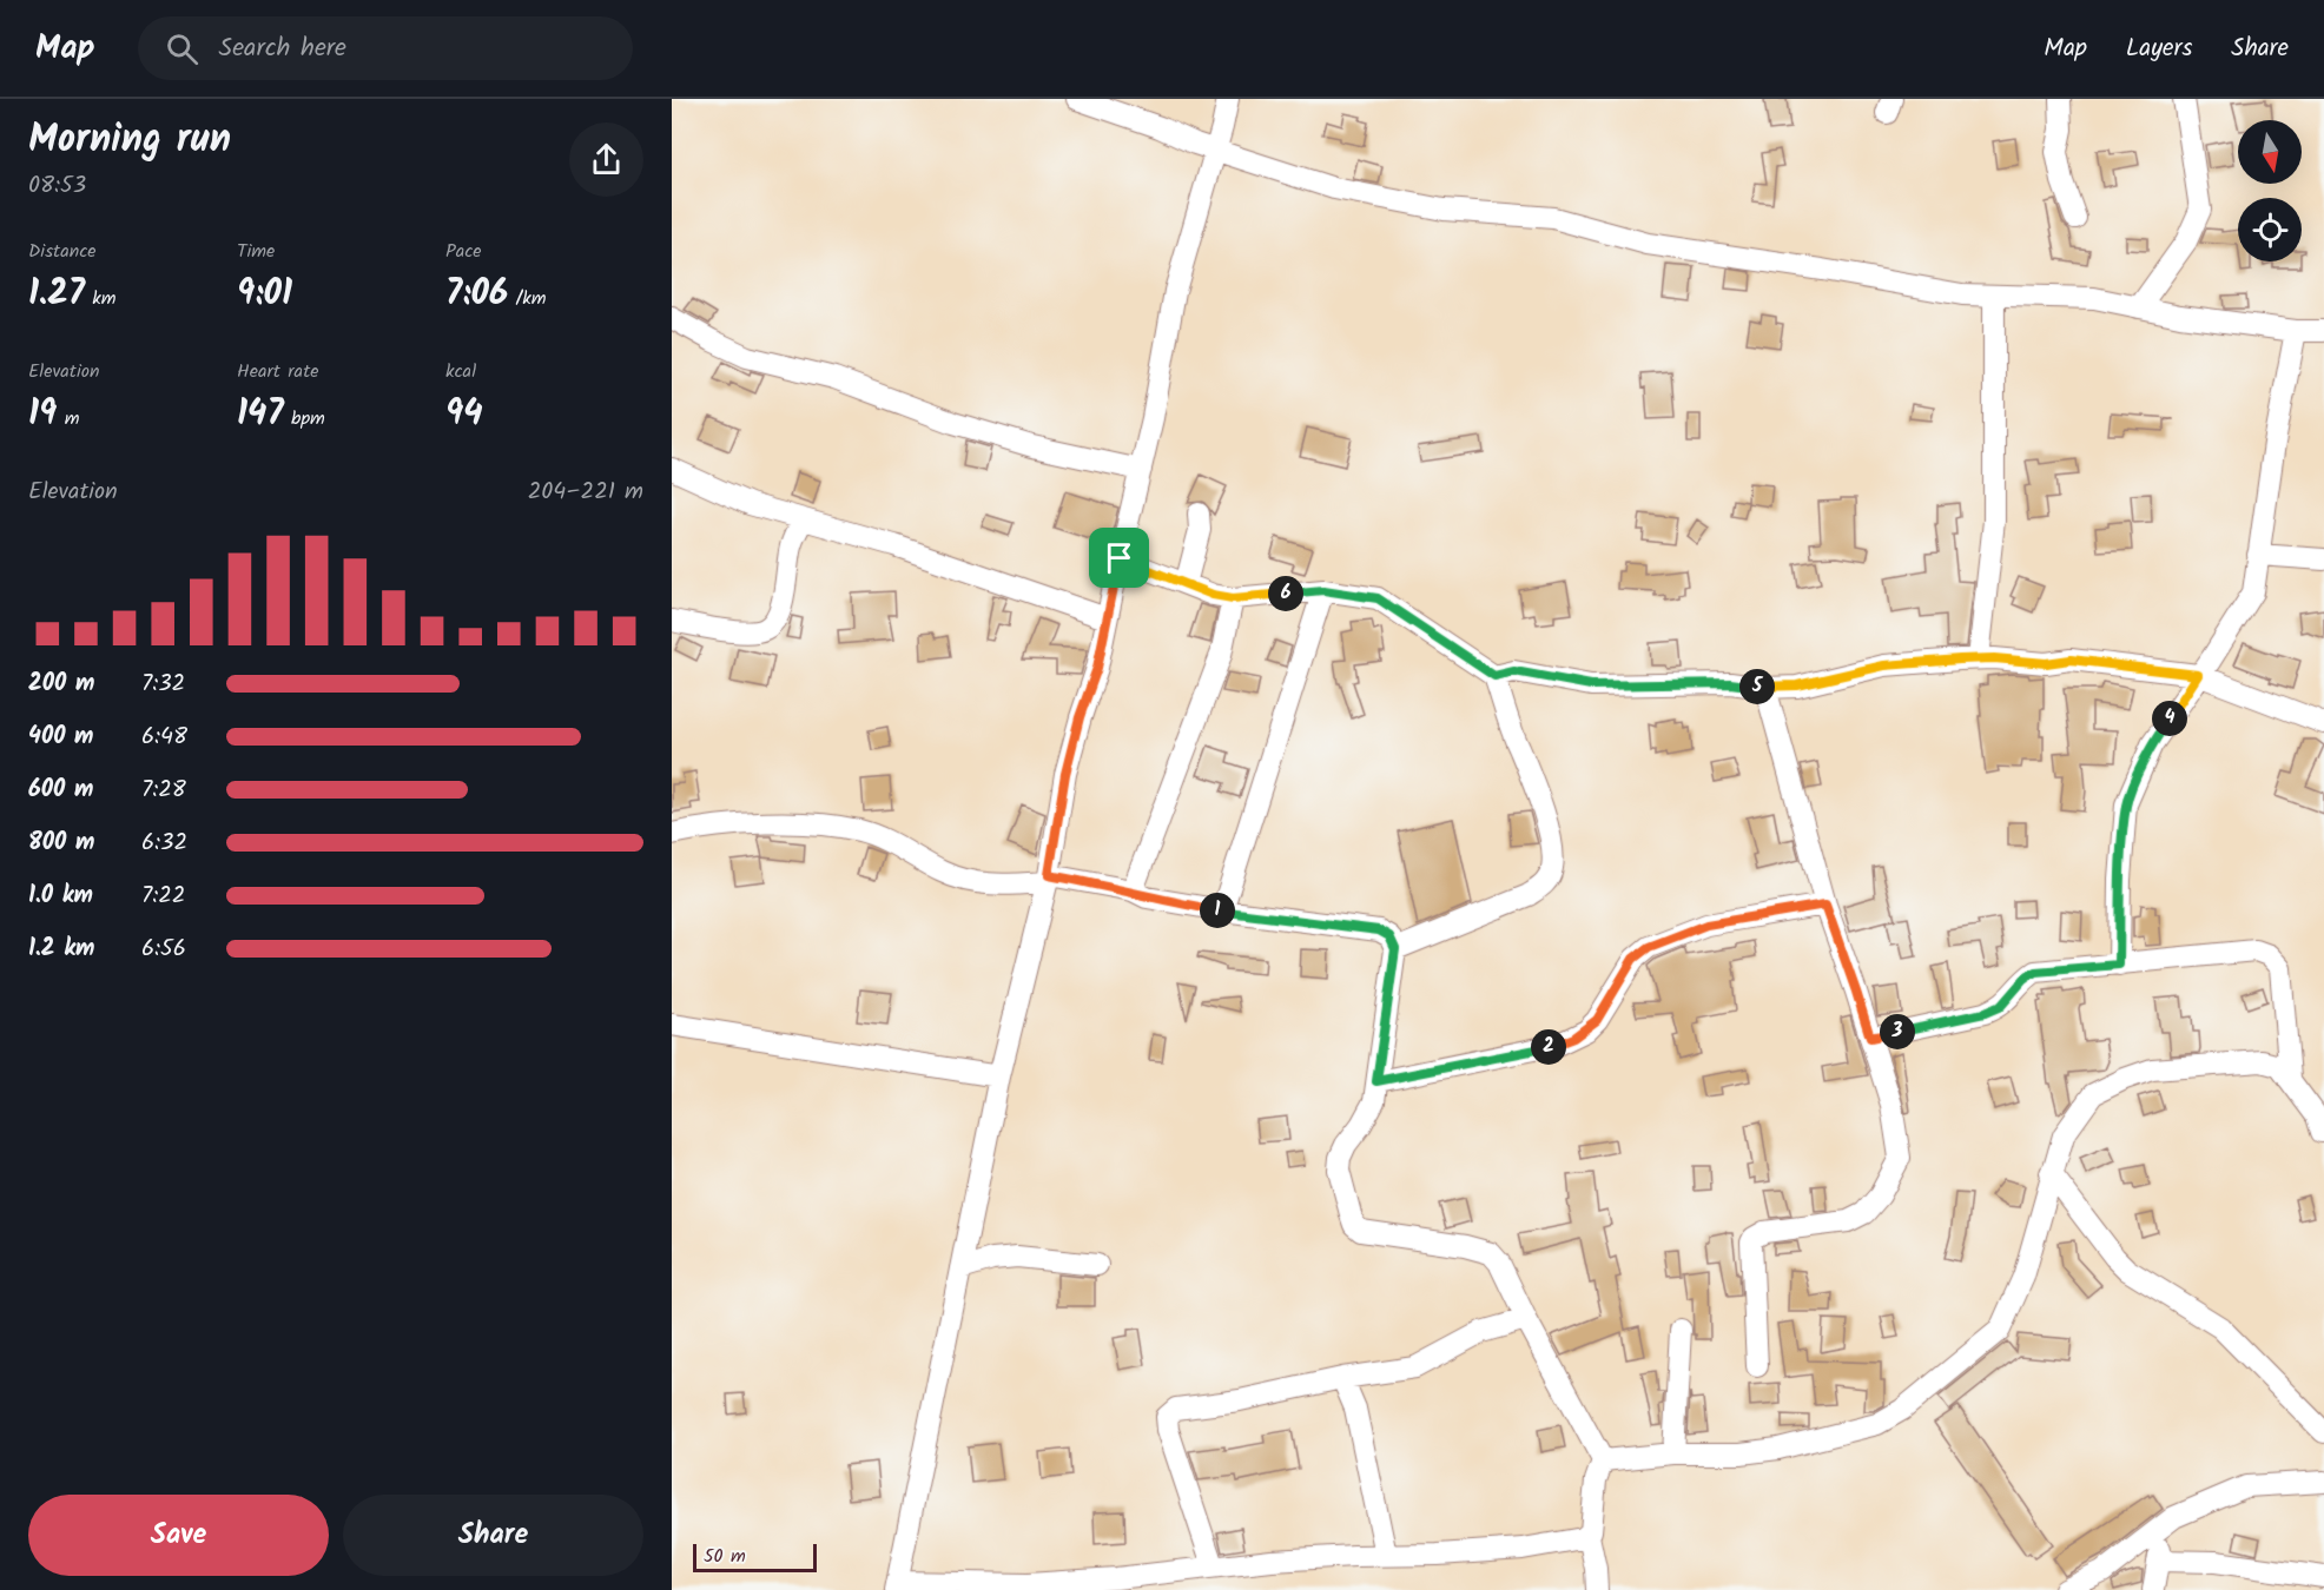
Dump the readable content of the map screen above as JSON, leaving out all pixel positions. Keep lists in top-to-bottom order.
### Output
{
  "scale_bar": "50 m",
  "north": "bottom",
  "page": {
    "header": "Map",
    "search": "Search here",
    "nav": ["Map", "Layers", "Share"],
    "heading": ["Morning run", "08:53"],
    "stats": [
      ["Distance", "1.27 km"],
      ["Time", "9:01"],
      ["Pace", "7:06 /km"],
      ["Elevation", "19 m"],
      ["Heart rate", "147 bpm"],
      ["kcal", "94"]
    ],
    "chart": ["Elevation", "204–221 m"],
    "pins": [
      "6",
      "5",
      "4",
      "1",
      "3",
      "2"
    ],
    "list": [
      {
        "name": "200 m",
        "note": "7:32"
      },
      {
        "name": "400 m",
        "note": "6:48"
      },
      {
        "name": "600 m",
        "note": "7:28"
      },
      {
        "name": "800 m",
        "note": "6:32"
      },
      {
        "name": "1.0 km",
        "note": "7:22"
      },
      {
        "name": "1.2 km",
        "note": "6:56"
      }
    ],
    "buttons": ["Save", "Share"],
    "scale": "50 m"
  }
}
